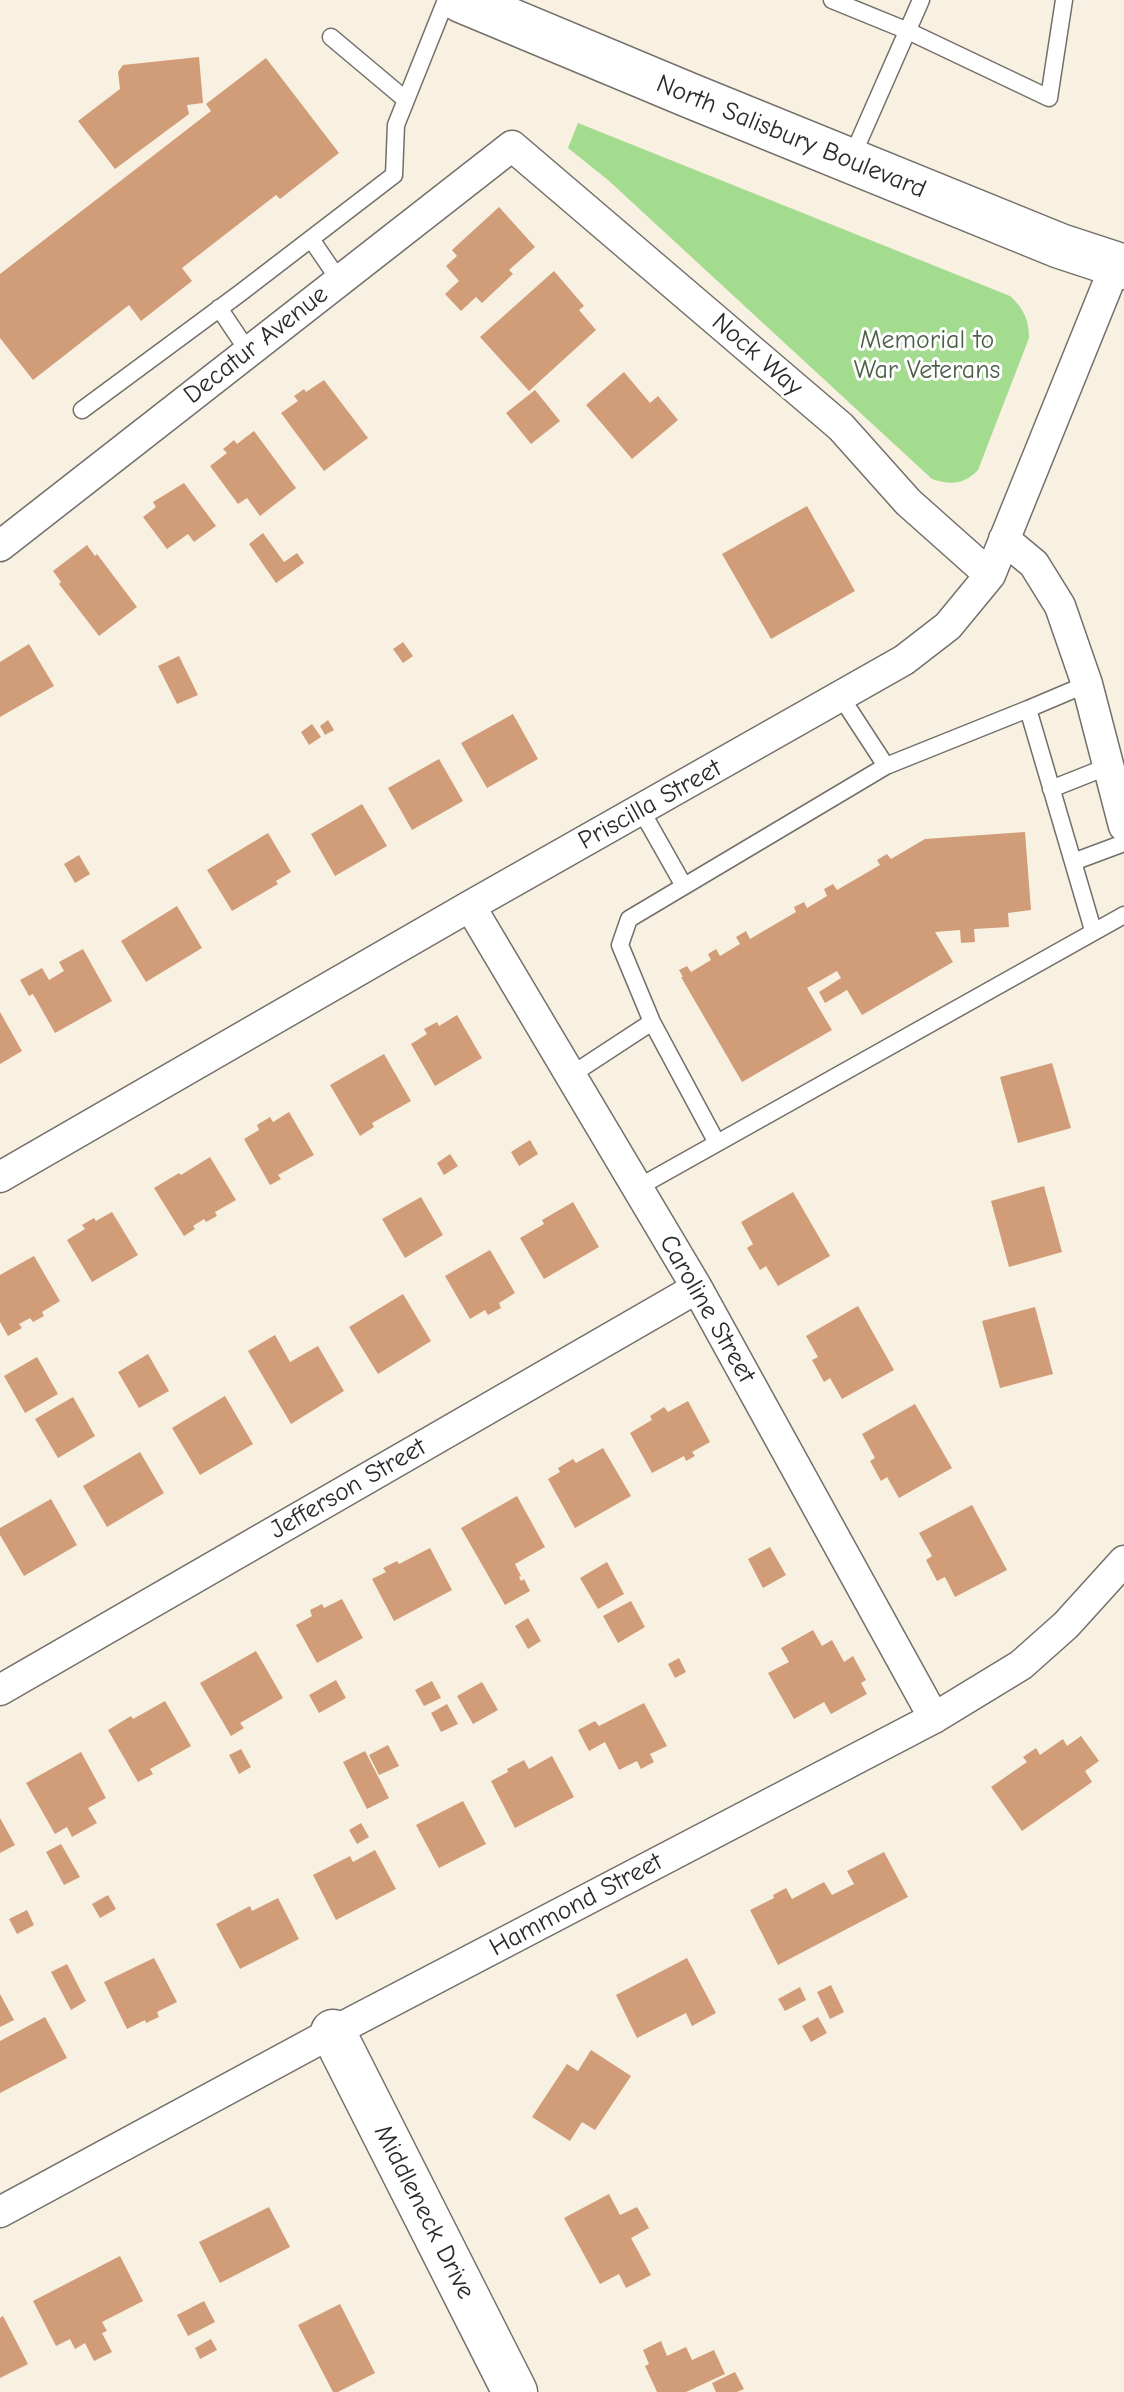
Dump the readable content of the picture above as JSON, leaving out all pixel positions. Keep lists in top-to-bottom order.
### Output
{
  "streets": {
    "main road": ["North Salisbury Boulevard", "Middleneck Drive"],
    "street": [
      "Decatur Avenue",
      "Nock Way",
      "Priscilla Street",
      "Caroline Street",
      "Jefferson Street",
      "Hammond Street"
    ]
  },
  "crossings": [
    ["North Salisbury Boulevard", "Priscilla Street"],
    ["Decatur Avenue", "Nock Way"],
    ["Nock Way", "Priscilla Street"],
    ["Priscilla Street", "Caroline Street"],
    ["Caroline Street", "Jefferson Street"],
    ["Caroline Street", "Hammond Street"],
    ["Hammond Street", "Middleneck Drive"]
  ],
  "parks": ["Memorial to War Veterans"]
}
